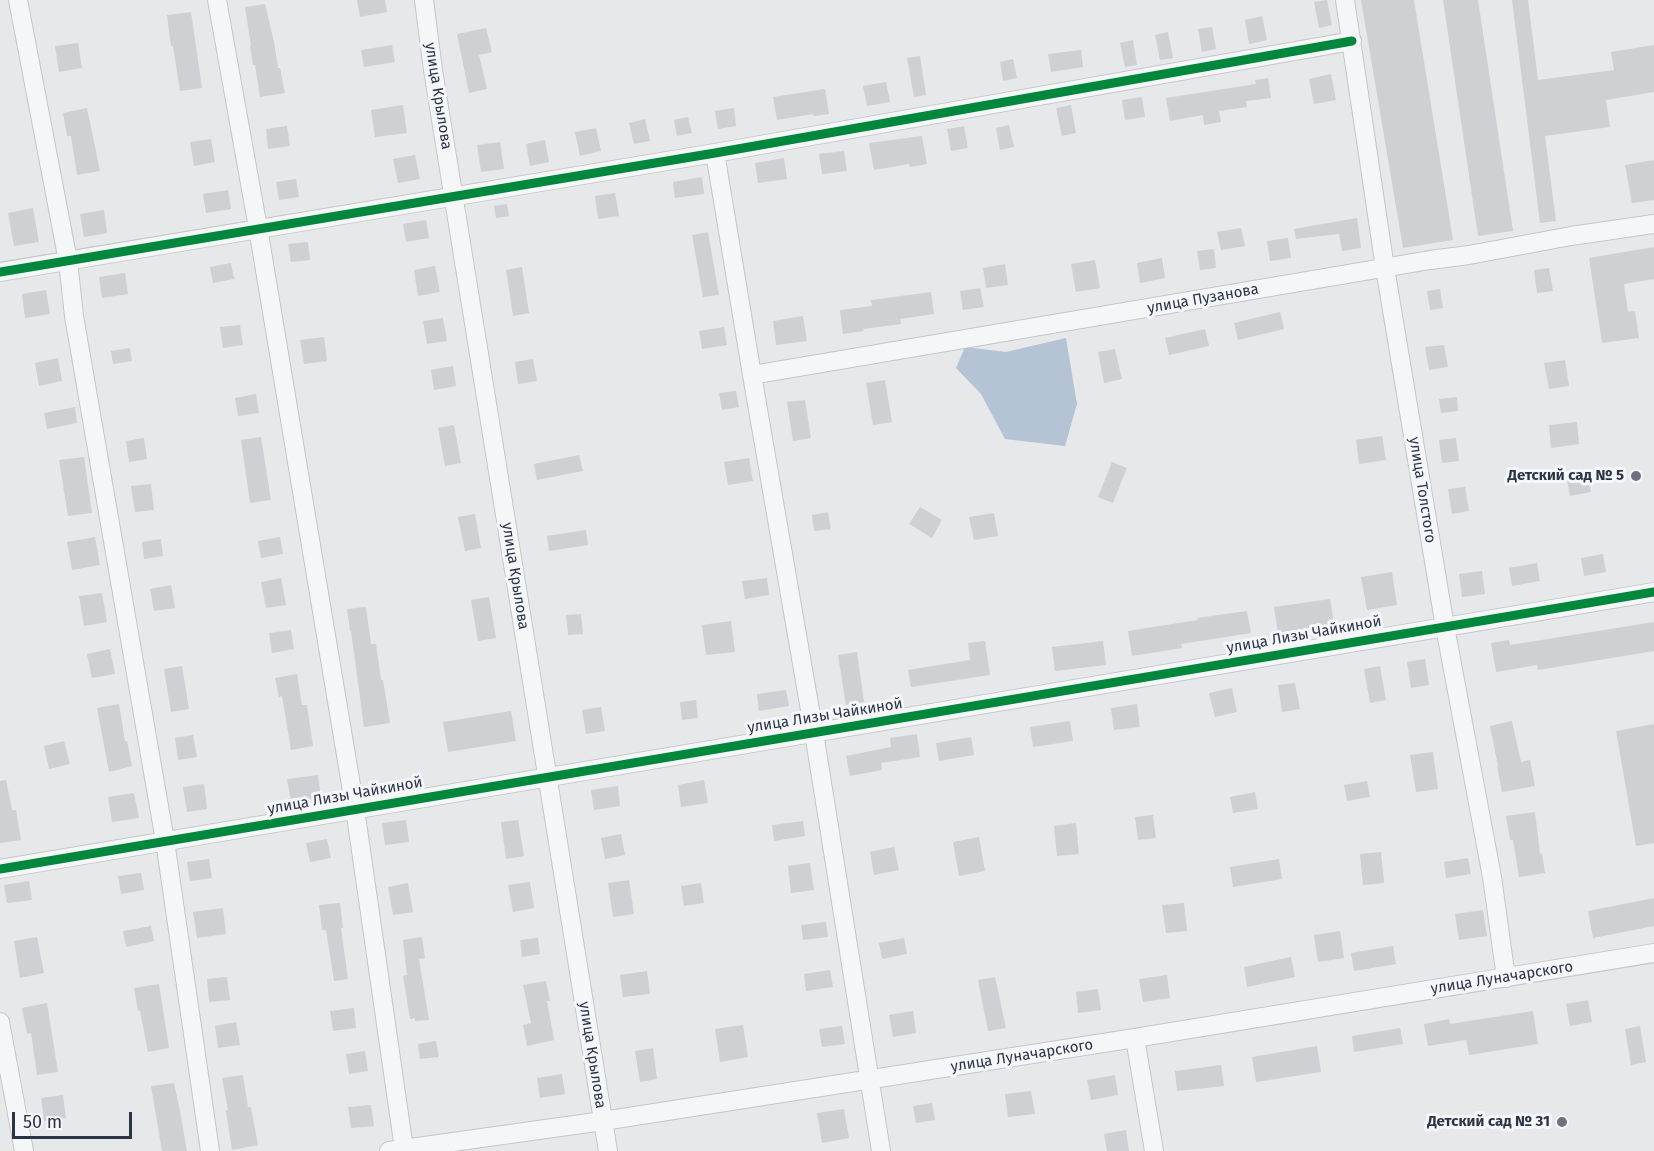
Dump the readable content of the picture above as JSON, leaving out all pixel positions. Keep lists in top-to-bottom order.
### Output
{
  "streets": {
    "street": [
      "улица Крылова",
      "улица Пузанова",
      "улица Толстого",
      "улица Лизы Чайкиной",
      "улица Луначарского"
    ]
  },
  "crossings": [
    ["улица Крылова", "улица Лизы Чайкиной"],
    ["улица Крылова", "улица Луначарского"],
    ["улица Пузанова", "улица Толстого"],
    ["улица Толстого", "улица Лизы Чайкиной"],
    ["улица Толстого", "улица Луначарского"]
  ],
  "places": ["Детский сад № 5", "Детский сад № 31"],
  "scale_bar": "50 m"
}
